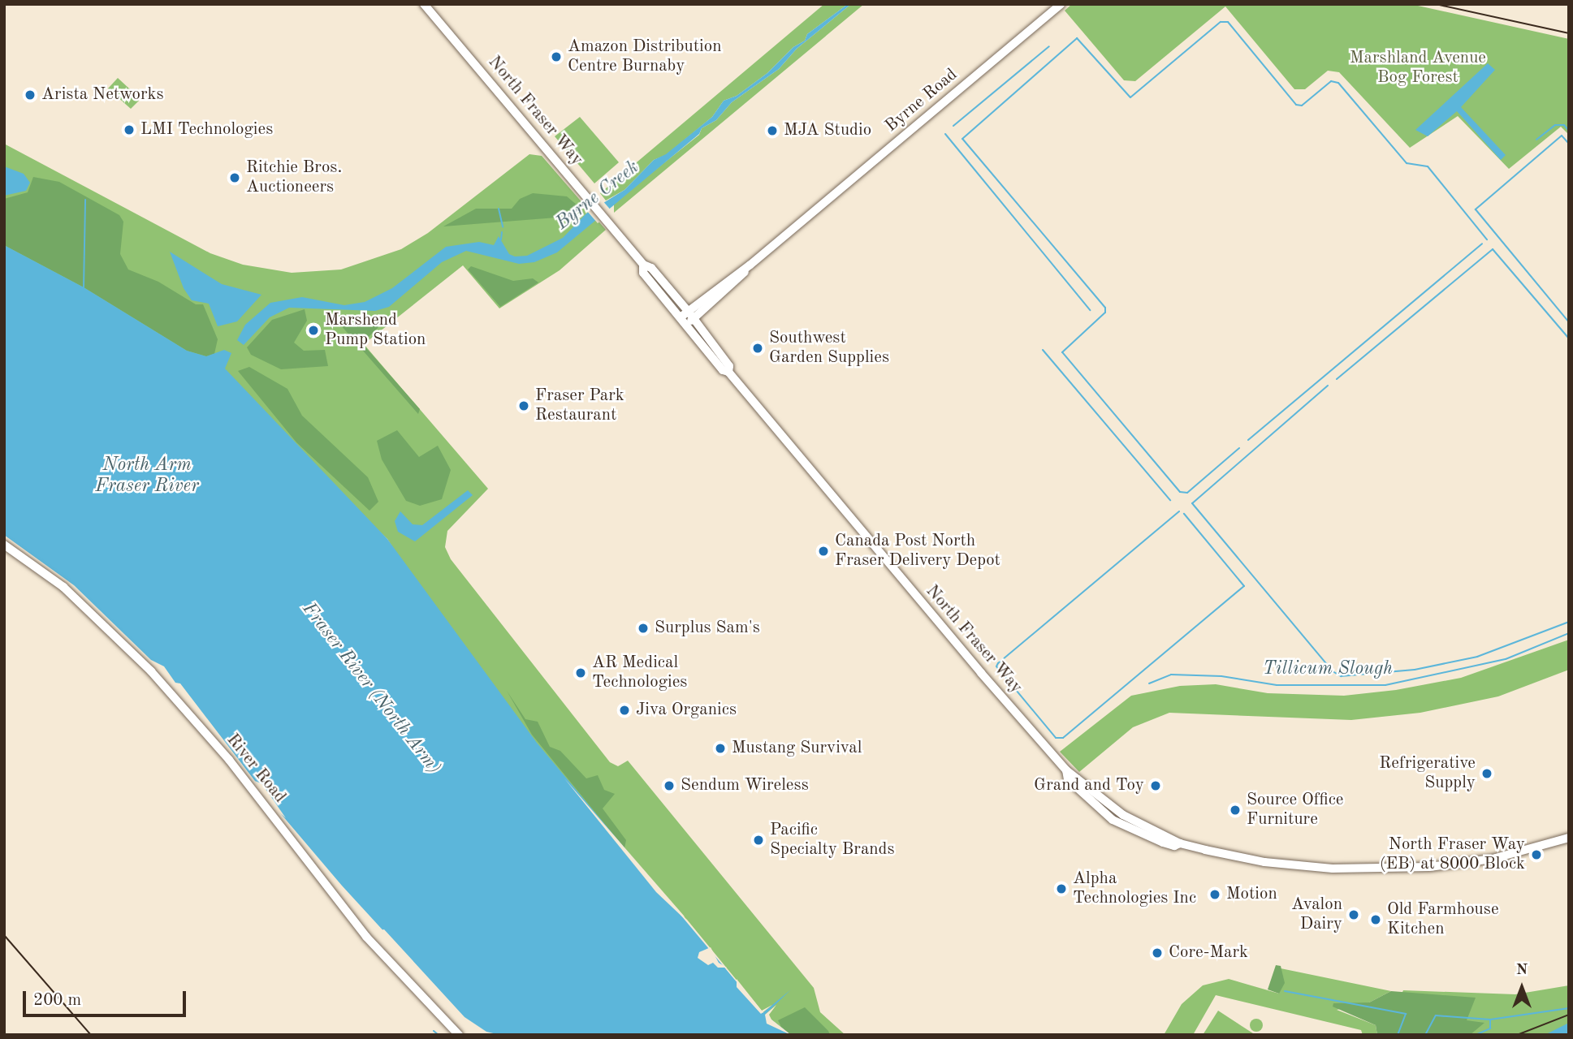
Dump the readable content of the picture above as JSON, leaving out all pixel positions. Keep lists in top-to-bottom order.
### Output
{
  "streets": {
    "street": ["Byrne Road", "North Fraser Way", "River Road"]
  },
  "crossings": [
    ["Byrne Road", "North Fraser Way"]
  ],
  "water": [
    "Byrne Creek",
    "North Arm Fraser River",
    "Tillicum Slough",
    "Fraser River (North Arm)"
  ],
  "parks": ["Marshland Avenue Bog Forest"],
  "places": [
    "Amazon Distribution Centre Burnaby",
    "Arista Networks",
    "LMI Technologies",
    "MJA Studio",
    "Ritchie Bros. Auctioneers",
    "Marshend Pump Station",
    "Southwest Garden Supplies",
    "Fraser Park Restaurant",
    "Canada Post North Fraser Delivery Depot",
    "Surplus Sam's",
    "AR Medical Technologies",
    "Jiva Organics",
    "Mustang Survival",
    "Refrigerative Supply",
    "Sendum Wireless",
    "Grand and Toy",
    "Source Office Furniture",
    "Pacific Specialty Brands",
    "North Fraser Way (EB) at 8000 Block",
    "Alpha Technologies Inc",
    "Motion",
    "Avalon Dairy",
    "Old Farmhouse Kitchen",
    "Core-Mark"
  ],
  "scale_bar": "200 m",
  "north": "top"
}
